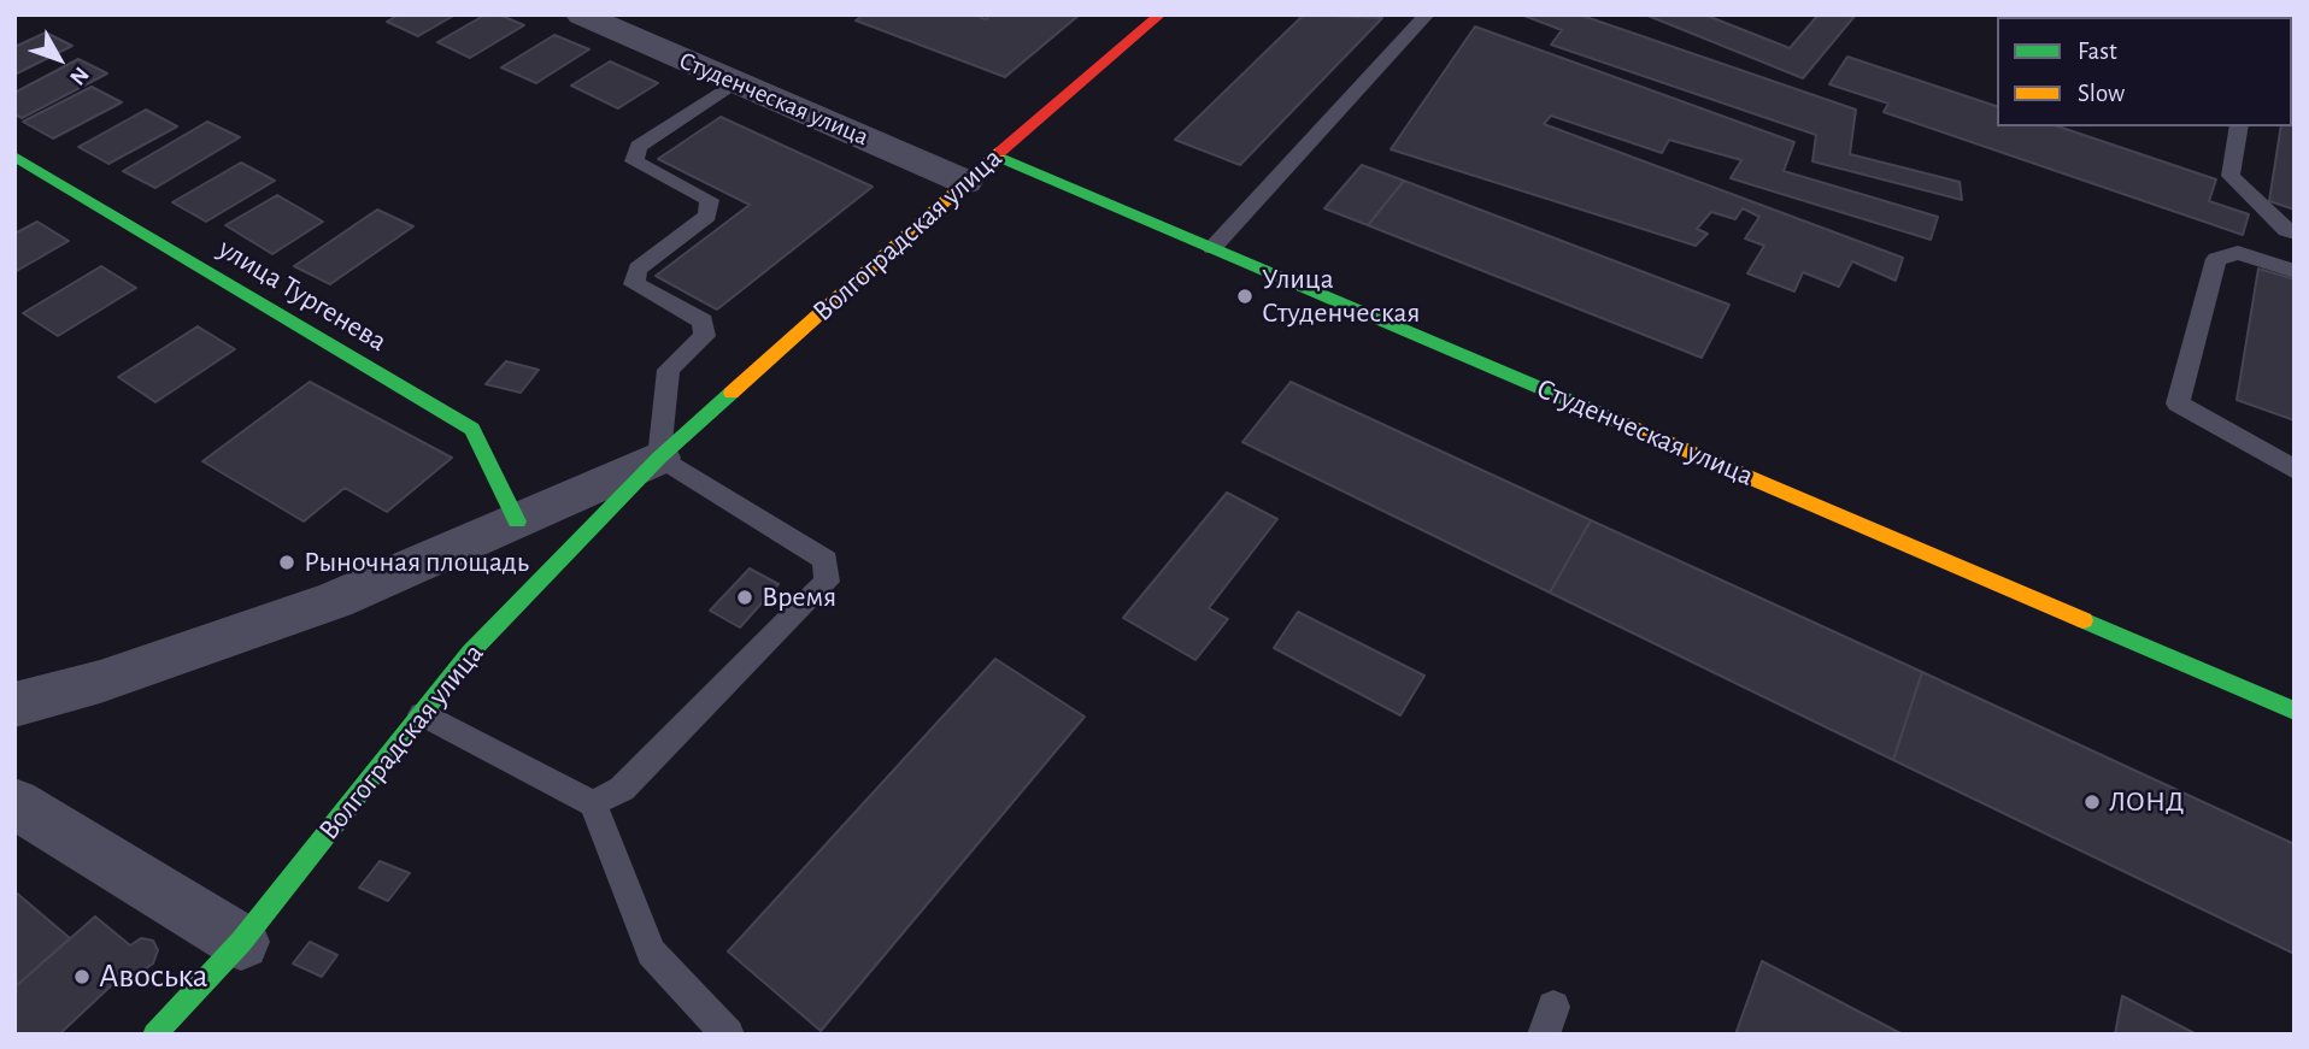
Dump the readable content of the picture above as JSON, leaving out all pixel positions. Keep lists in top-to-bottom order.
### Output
{
  "streets": {
    "street": ["Студенческая улица", "Волгоградская улица", "улица Тургенева"]
  },
  "crossings": [
    ["Студенческая улица", "Волгоградская улица"],
    ["Волгоградская улица", "улица Тургенева"]
  ],
  "places": [
    "Улица Студенческая",
    "Рыночная площадь",
    "Время",
    "ЛОНД",
    "Авоська"
  ],
  "legend": ["Fast", "Slow"],
  "north": "bottom right"
}
